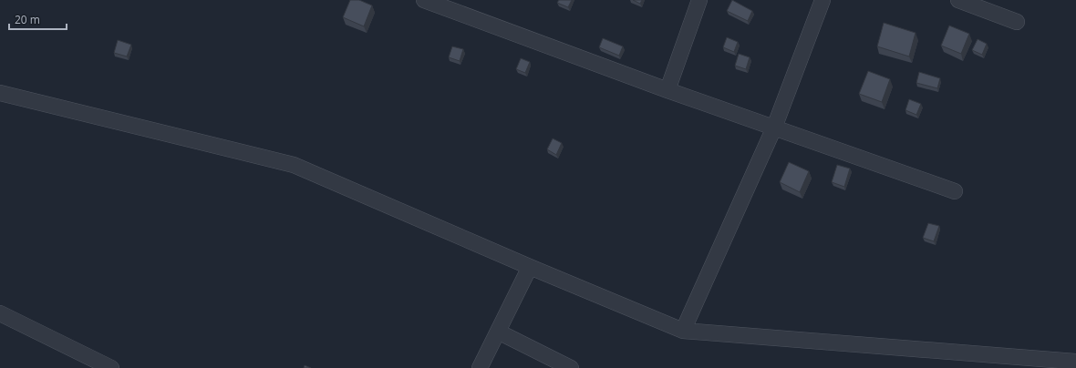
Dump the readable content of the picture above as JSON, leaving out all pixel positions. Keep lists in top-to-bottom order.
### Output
{
  "scale_bar": "20 m"
}
